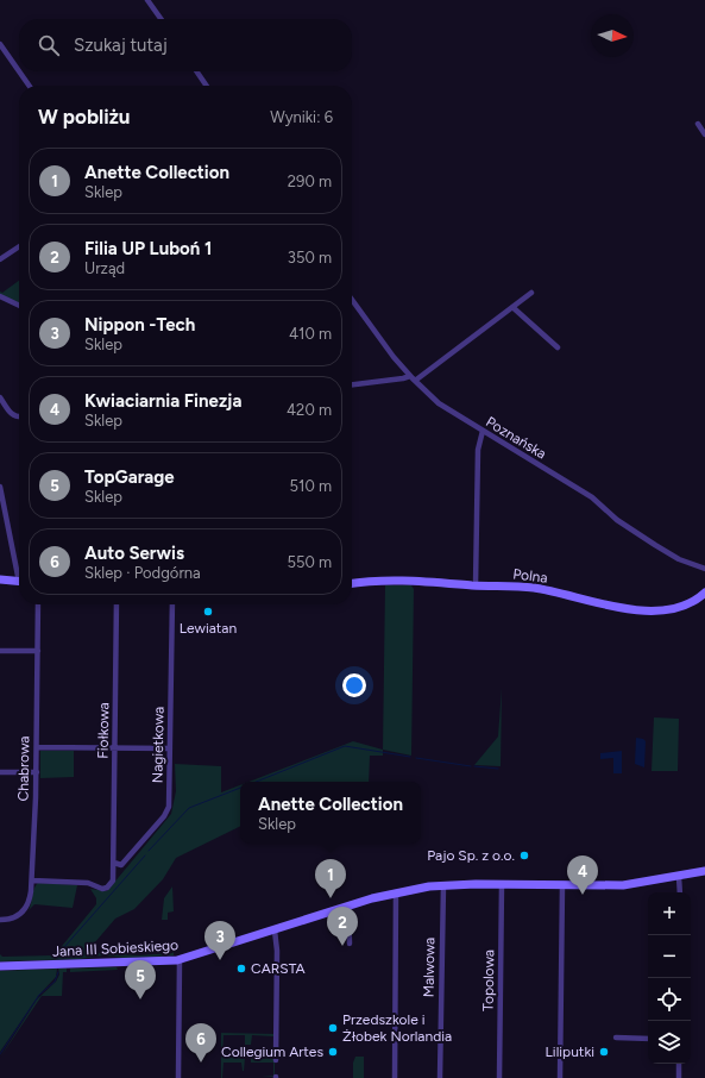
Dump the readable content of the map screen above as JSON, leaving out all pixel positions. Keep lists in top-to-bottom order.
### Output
{
  "streets": {
    "street": [
      "Poznańska",
      "Polna",
      "Fiołkowa",
      "Nagietkowa",
      "Chabrowa",
      "Jana III Sobieskiego",
      "Malwowa",
      "Topolowa"
    ]
  },
  "crossings": [
    ["Fiołkowa", "Nagietkowa"],
    ["Fiołkowa", "Chabrowa"],
    ["Jana III Sobieskiego", "Malwowa"],
    ["Jana III Sobieskiego", "Topolowa"]
  ],
  "places": [
    "Lewiatan",
    "Pajo Sp. z o.o.",
    "CARSTA",
    "Przedszkole i Żłobek Norlandia",
    "Collegium Artes",
    "Liliputki"
  ],
  "north": "right",
  "page": {
    "search": "Szukaj tutaj",
    "heading": ["W pobliżu", "Wyniki: 6"],
    "list": [
      {
        "mark": "1",
        "name": "Anette Collection",
        "note": "Sklep",
        "value": "290 m"
      },
      {
        "mark": "2",
        "name": "Filia UP Luboń 1",
        "note": "Urząd",
        "value": "350 m"
      },
      {
        "mark": "3",
        "name": "Nippon -Tech",
        "note": "Sklep",
        "value": "410 m"
      },
      {
        "mark": "4",
        "name": "Kwiaciarnia Finezja",
        "note": "Sklep",
        "value": "420 m"
      },
      {
        "mark": "5",
        "name": "TopGarage",
        "note": "Sklep",
        "value": "510 m"
      },
      {
        "mark": "6",
        "name": "Auto Serwis",
        "note": "Sklep · Podgórna",
        "value": "550 m"
      }
    ],
    "popup": ["Anette Collection", "Sklep"],
    "pins": [
      "4",
      "1",
      "2",
      "3",
      "5",
      "6"
    ],
    "map_buttons": ["+", "−"]
  }
}
